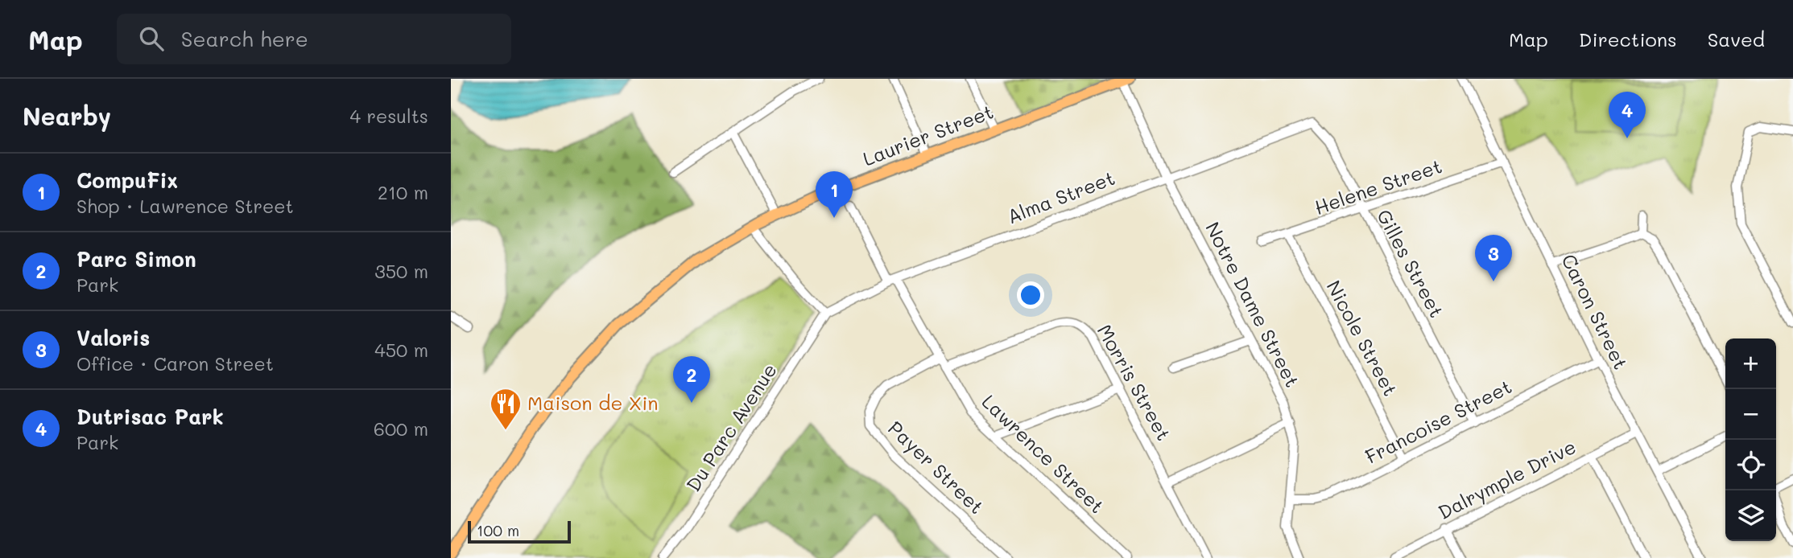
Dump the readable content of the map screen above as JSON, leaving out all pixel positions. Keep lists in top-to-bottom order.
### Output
{
  "streets": {
    "main road": ["Laurier Street"],
    "street": [
      "Helene Street",
      "Alma Street",
      "Gilles Street",
      "Notre Dame Street",
      "Caron Street",
      "Nicole Street",
      "Morris Street",
      "Francoise Street",
      "Du Parc Avenue",
      "Lawrence Street",
      "Payer Street",
      "Dalrymple Drive"
    ]
  },
  "crossings": [
    ["Laurier Street", "Notre Dame Street"],
    ["Helene Street", "Gilles Street"],
    ["Helene Street", "Caron Street"],
    ["Helene Street", "Nicole Street"],
    ["Alma Street", "Gilles Street"],
    ["Alma Street", "Notre Dame Street"],
    ["Alma Street", "Du Parc Avenue"],
    ["Alma Street", "Lawrence Street"],
    ["Gilles Street", "Francoise Street"],
    ["Notre Dame Street", "Francoise Street"],
    ["Caron Street", "Francoise Street"],
    ["Caron Street", "Dalrymple Drive"],
    ["Nicole Street", "Francoise Street"],
    ["Morris Street", "Lawrence Street"],
    ["Lawrence Street", "Payer Street"]
  ],
  "places": {
    "restaurant": ["Maison de Xin"]
  },
  "scale_bar": "100 m",
  "page": {
    "header": "Map",
    "search": "Search here",
    "nav": ["Map", "Directions", "Saved"],
    "heading": ["Nearby", "4 results"],
    "pins": [
      "4",
      "1",
      "3",
      "2"
    ],
    "list": [
      {
        "mark": "1",
        "name": "CompuFix",
        "note": "Shop · Lawrence Street",
        "value": "210 m"
      },
      {
        "mark": "2",
        "name": "Parc Simon",
        "note": "Park",
        "value": "350 m"
      },
      {
        "mark": "3",
        "name": "Valoris",
        "note": "Office · Caron Street",
        "value": "450 m"
      },
      {
        "mark": "4",
        "name": "Dutrisac Park",
        "note": "Park",
        "value": "600 m"
      }
    ],
    "map_buttons": ["+", "−"],
    "scale": "100 m"
  }
}
